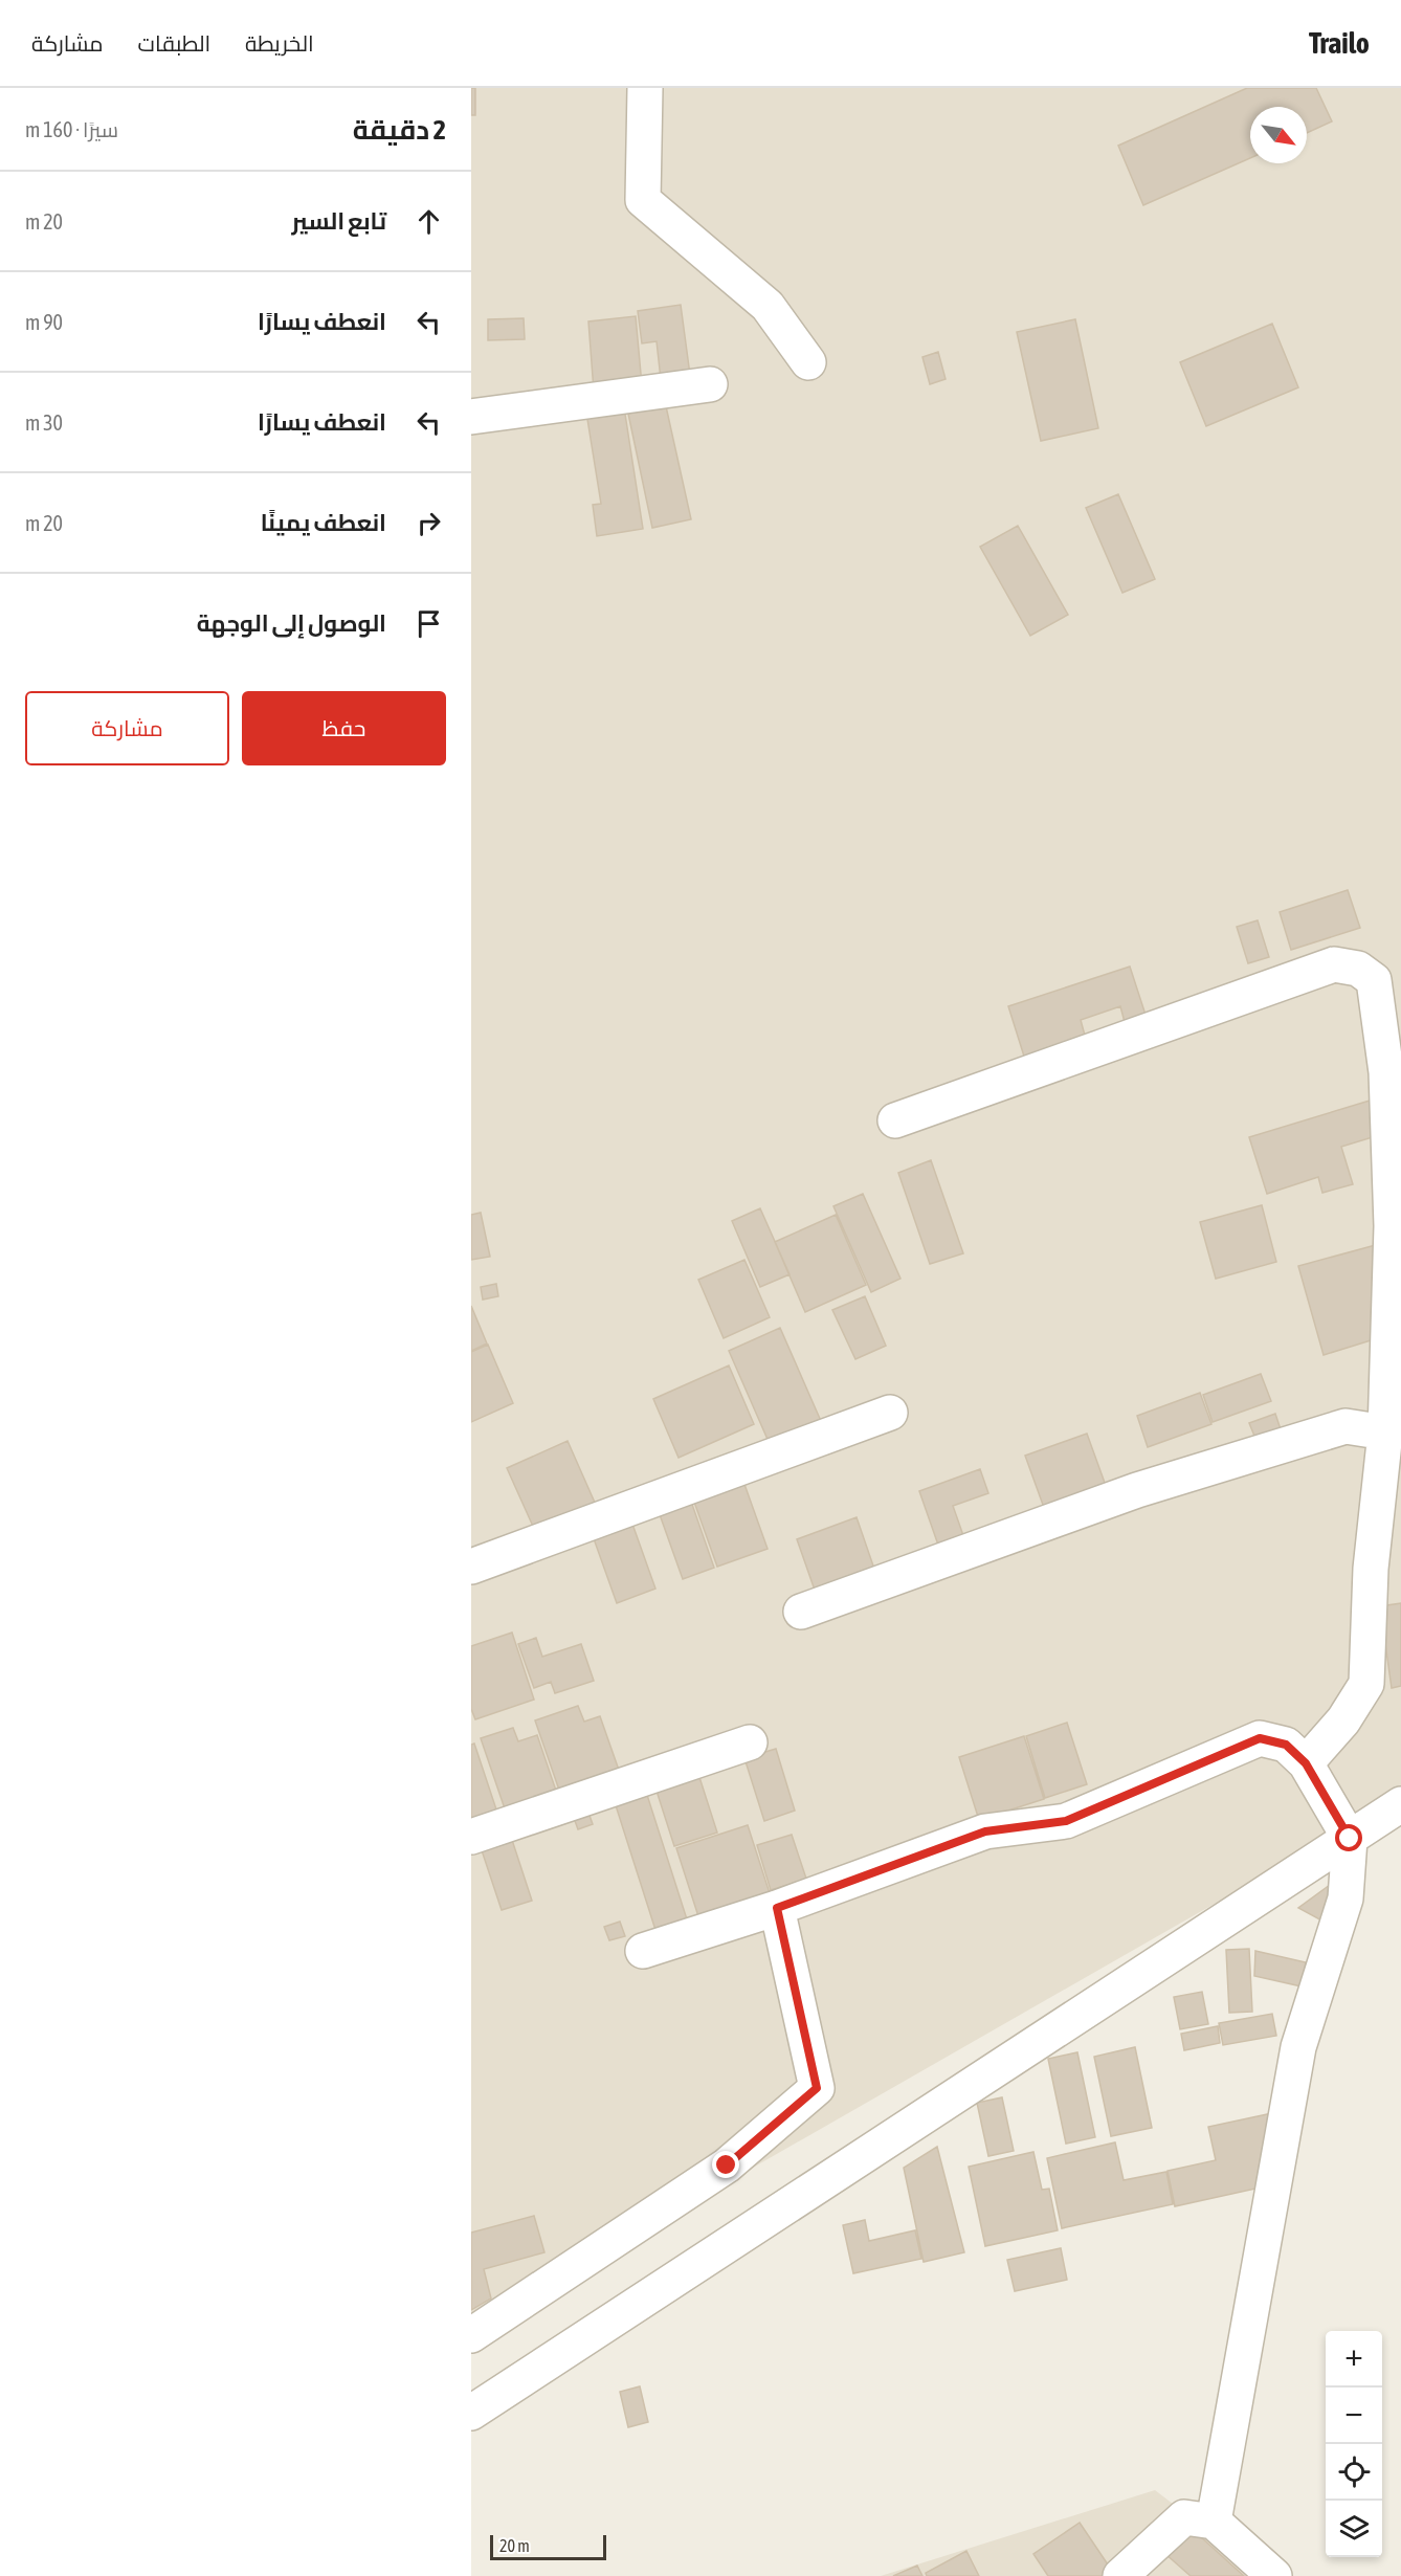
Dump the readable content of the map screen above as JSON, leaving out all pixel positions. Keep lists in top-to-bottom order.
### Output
{
  "scale_bar": "20 m",
  "north": "bottom right",
  "page": {
    "header": "Trailo",
    "nav": ["الخريطة", "الطبقات", "مشاركة"],
    "heading": ["2 دقيقة", "سيرًا · 160 m"],
    "list": [
      ["تابع السير", "20 m"],
      ["انعطف يسارًا", "90 m"],
      ["انعطف يسارًا", "30 m"],
      ["انعطف يمينًا", "20 m"],
      "الوصول إلى الوجهة"
    ],
    "buttons": ["حفظ", "مشاركة"],
    "map_buttons": ["+", "−"],
    "scale": "20 m"
  }
}
